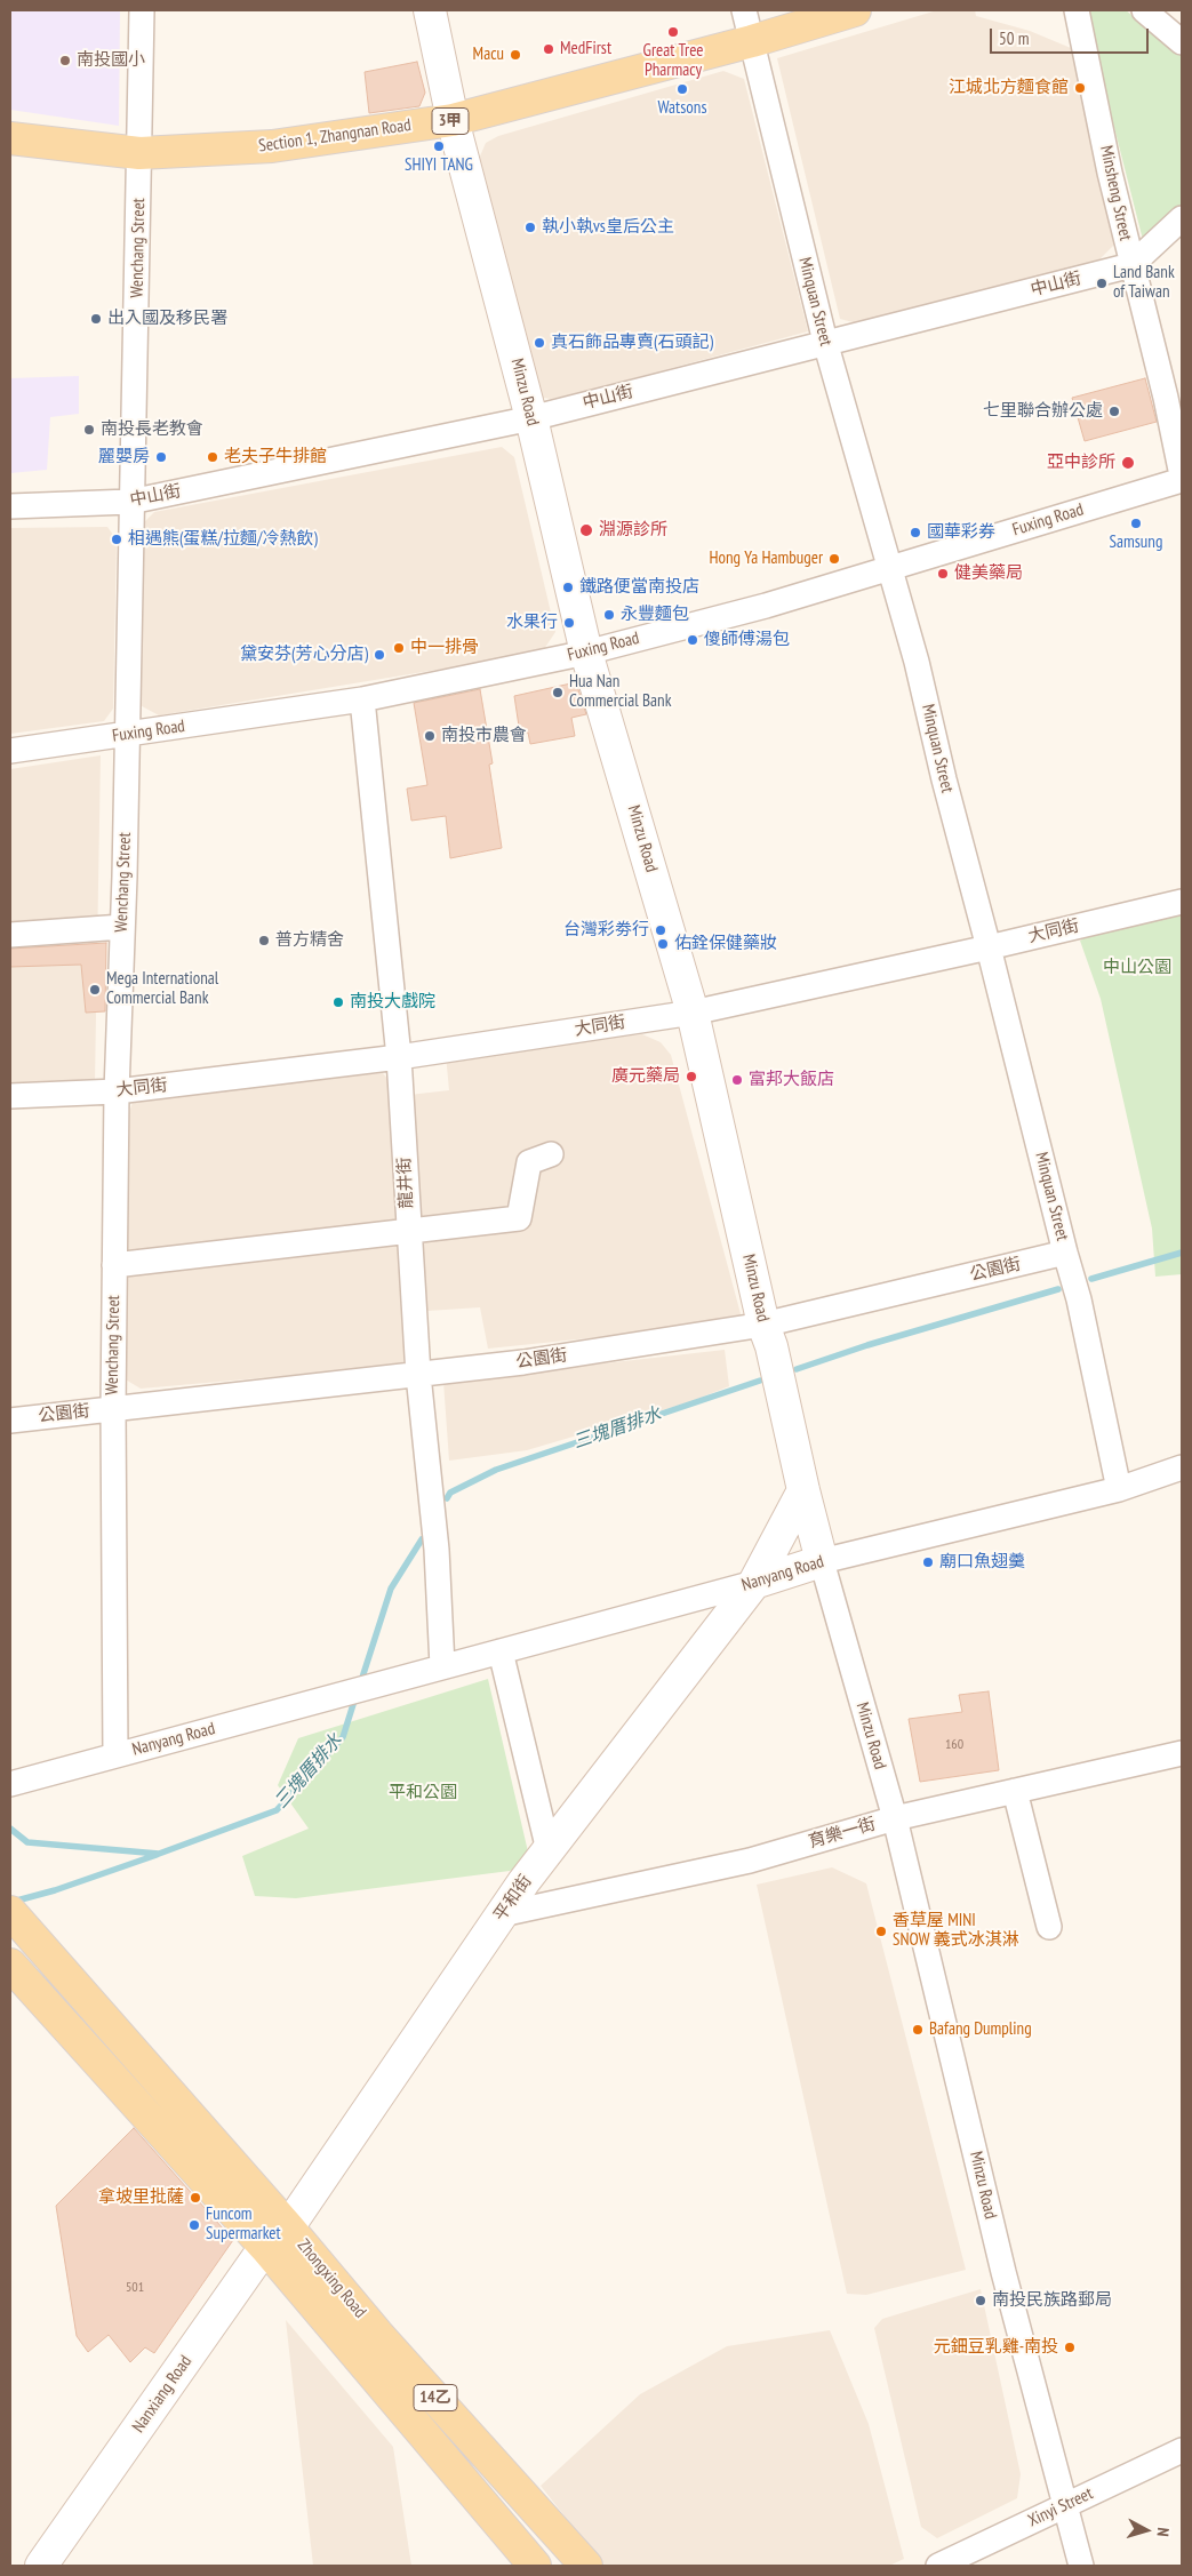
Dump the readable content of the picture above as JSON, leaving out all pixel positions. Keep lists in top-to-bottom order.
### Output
{
  "streets": {
    "main road": [
      "3甲",
      "Section 1, Zhangnan Road",
      "Minzu Road",
      "Nanyang Road",
      "平和街",
      "Zhongxing Road",
      "Nanxiang Road",
      "14乙"
    ],
    "street": [
      "Minsheng Street",
      "Wenchang Street",
      "中山街",
      "Minquan Street",
      "Fuxing Road",
      "大同街",
      "龍井街",
      "公園街",
      "育樂一街",
      "Xinyi Street"
    ]
  },
  "crossings": [
    ["3甲", "Section 1, Zhangnan Road"],
    ["3甲", "Minquan Street"],
    ["Section 1, Zhangnan Road", "Wenchang Street"],
    ["Section 1, Zhangnan Road", "Minquan Street"],
    ["Section 1, Zhangnan Road", "Minzu Road"],
    ["Minsheng Street", "中山街"],
    ["Wenchang Street", "中山街"],
    ["Wenchang Street", "Fuxing Road"],
    ["Wenchang Street", "大同街"],
    ["Wenchang Street", "公園街"],
    ["Wenchang Street", "Nanyang Road"],
    ["中山街", "Minquan Street"],
    ["中山街", "Minzu Road"],
    ["Minquan Street", "Fuxing Road"],
    ["Minquan Street", "大同街"],
    ["Minquan Street", "公園街"],
    ["Minquan Street", "Nanyang Road"],
    ["Minzu Road", "Fuxing Road"],
    ["Minzu Road", "大同街"],
    ["Minzu Road", "公園街"],
    ["Minzu Road", "Nanyang Road"],
    ["Minzu Road", "育樂一街"],
    ["Minzu Road", "平和街"],
    ["Minzu Road", "Xinyi Street"],
    ["Fuxing Road", "龍井街"],
    ["大同街", "龍井街"],
    ["龍井街", "公園街"],
    ["龍井街", "Nanyang Road"],
    ["Nanyang Road", "平和街"],
    ["育樂一街", "平和街"],
    ["平和街", "Zhongxing Road"],
    ["平和街", "Nanxiang Road"],
    ["Zhongxing Road", "Nanxiang Road"]
  ],
  "water": ["三塊厝排水"],
  "parks": ["中山公園", "平和公園"],
  "places": [
    "Great Tree Pharmacy",
    "MedFirst",
    "Macu",
    "南投國小",
    "江城北方麵食館",
    "Watsons",
    "SHIYI TANG",
    "執小執vs皇后公主",
    "Land Bank of Taiwan",
    "出入國及移民署",
    "真石飾品專賣(石頭記)",
    "七里聯合辦公處",
    "南投長老教會",
    "麗嬰房",
    "老夫子牛排館",
    "亞中診所",
    "Samsung",
    "淵源診所",
    "國華彩券",
    "相遇熊(蛋糕/拉麵/冷熱飲)",
    "Hong Ya Hambuger",
    "健美藥局",
    "鐵路便當南投店",
    "永豐麵包",
    "水果行",
    "傻師傅湯包",
    "中一排骨",
    "黛安芬(芳心分店)",
    "Hua Nan Commercial Bank",
    "南投市農會",
    "台灣彩劵行",
    "普方精舍",
    "佑銓保健藥妝",
    "Mega International Commercial Bank",
    "南投大戲院",
    "廣元藥局",
    "富邦大飯店",
    "廟口魚翅羹",
    "香草屋 MINI SNOW 義式冰淇淋",
    "Bafang Dumpling",
    "拿坡里批薩",
    "Funcom Supermarket",
    "南投民族路郵局",
    "元鈿豆乳雞-南投"
  ],
  "house_numbers": ["160", "501"],
  "scale_bar": "50 m",
  "north": "right"
}
